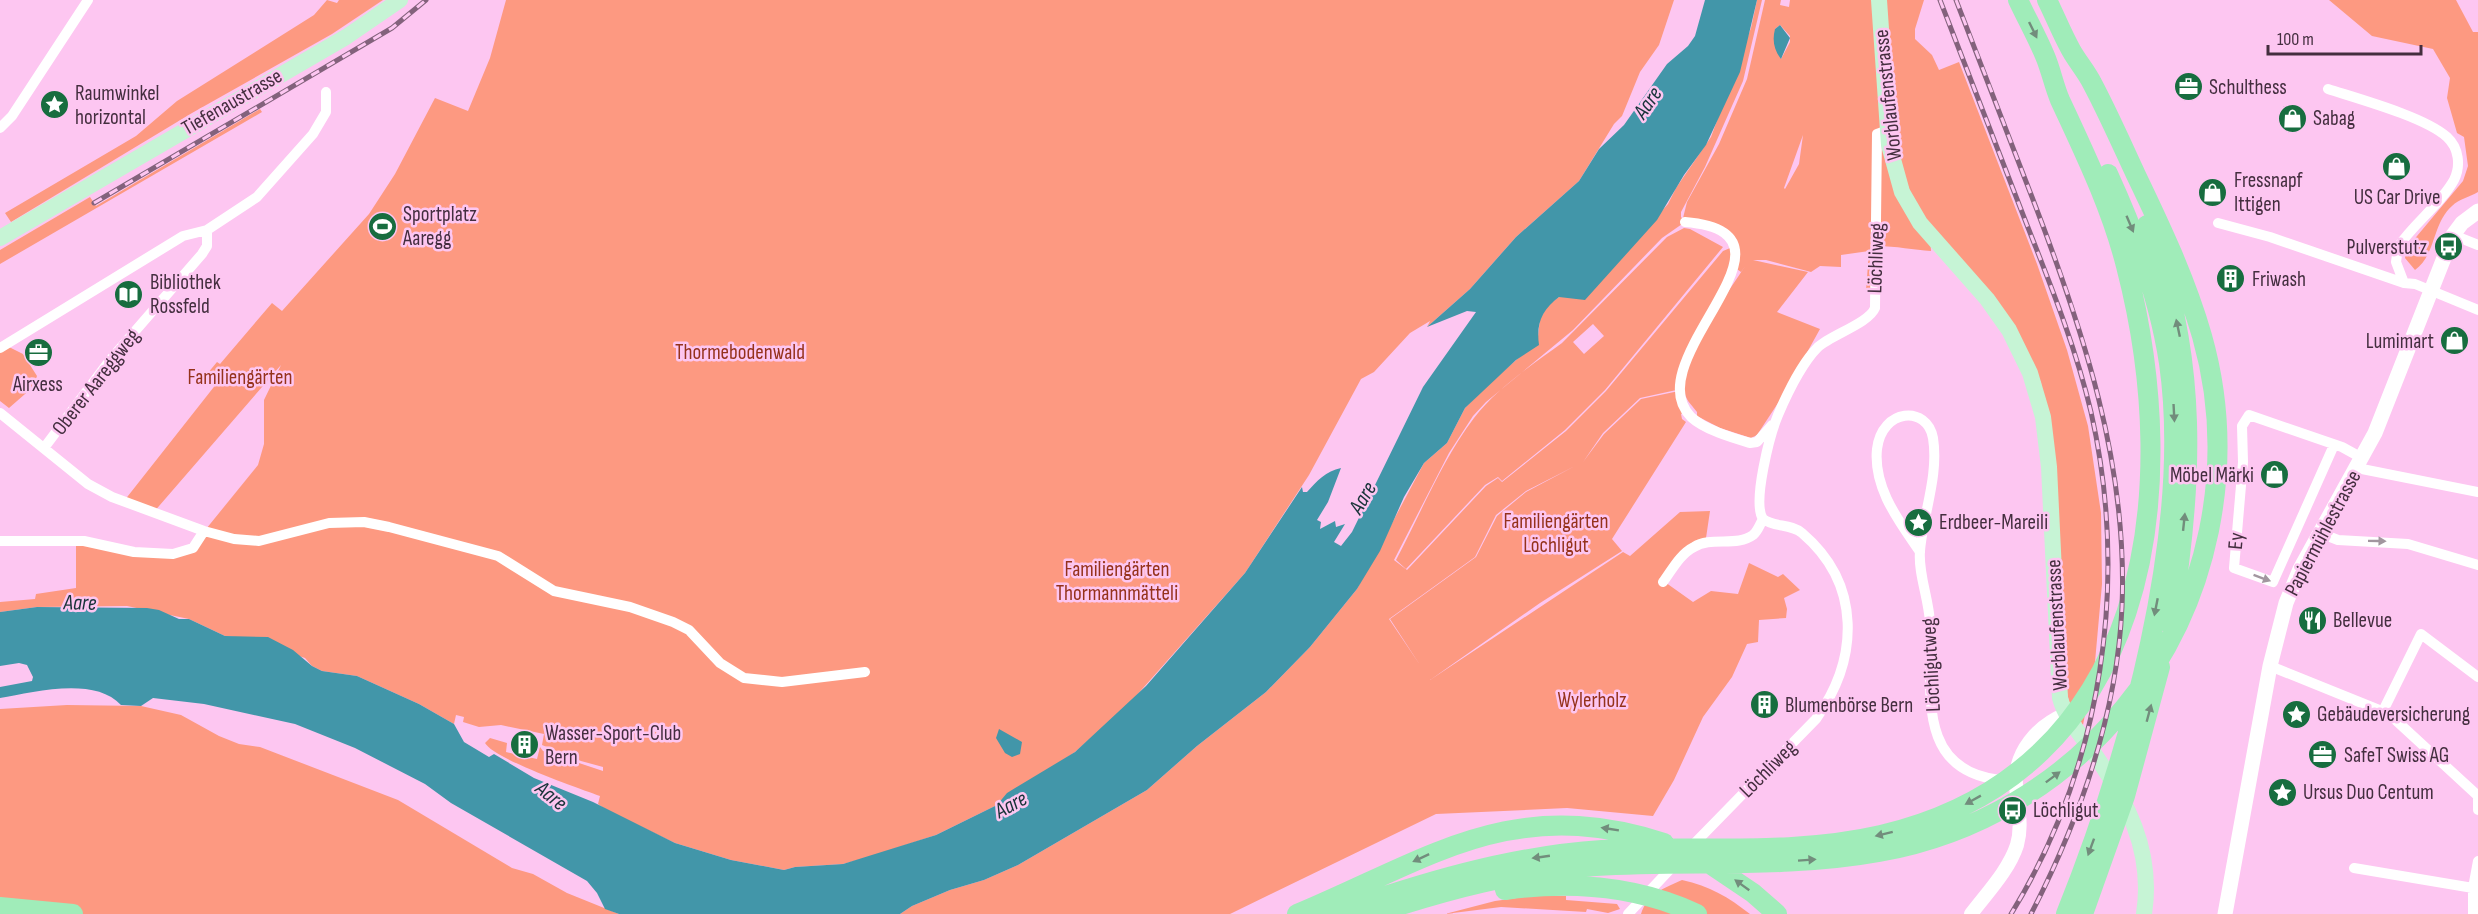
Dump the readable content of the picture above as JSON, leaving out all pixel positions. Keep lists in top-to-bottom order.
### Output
{
  "streets": {
    "main road": ["Worblaufenstrasse", "Tiefenaustrasse", "Papiermühlestrasse"],
    "street": [
      "Löchliweg",
      "Oberer Aareggweg",
      "Ey",
      "Löchligutweg"
    ]
  },
  "crossings": [
    ["Worblaufenstrasse", "Löchliweg"],
    ["Papiermühlestrasse", "Ey"]
  ],
  "water": ["Aare"],
  "parks": [
    "Thormebodenwald",
    "Familiengärten",
    "Familiengärten Löchligut",
    "Familiengärten Thormannmätteli",
    "Wylerholz"
  ],
  "places": {
    "office": ["Schulthess", "Airxess", "SafeT Swiss AG"],
    "place": [
      "Raumwinkel horizontal",
      "Erdbeer-Mareili",
      "Gebäudeversicherung",
      "Ursus Duo Centum"
    ],
    "shop": [
      "Sabag",
      "US Car Drive",
      "Fressnapf Ittigen",
      "Lumimart",
      "Möbel Märki"
    ],
    "sports": ["Sportplatz Aaregg"],
    "bus stop": ["Pulverstutz", "Löchligut"],
    "building": ["Friwash", "Blumenbörse Bern", "Wasser-Sport-Club Bern"],
    "library": ["Bibliothek Rossfeld"],
    "restaurant": ["Bellevue"]
  },
  "scale_bar": "100 m"
}
